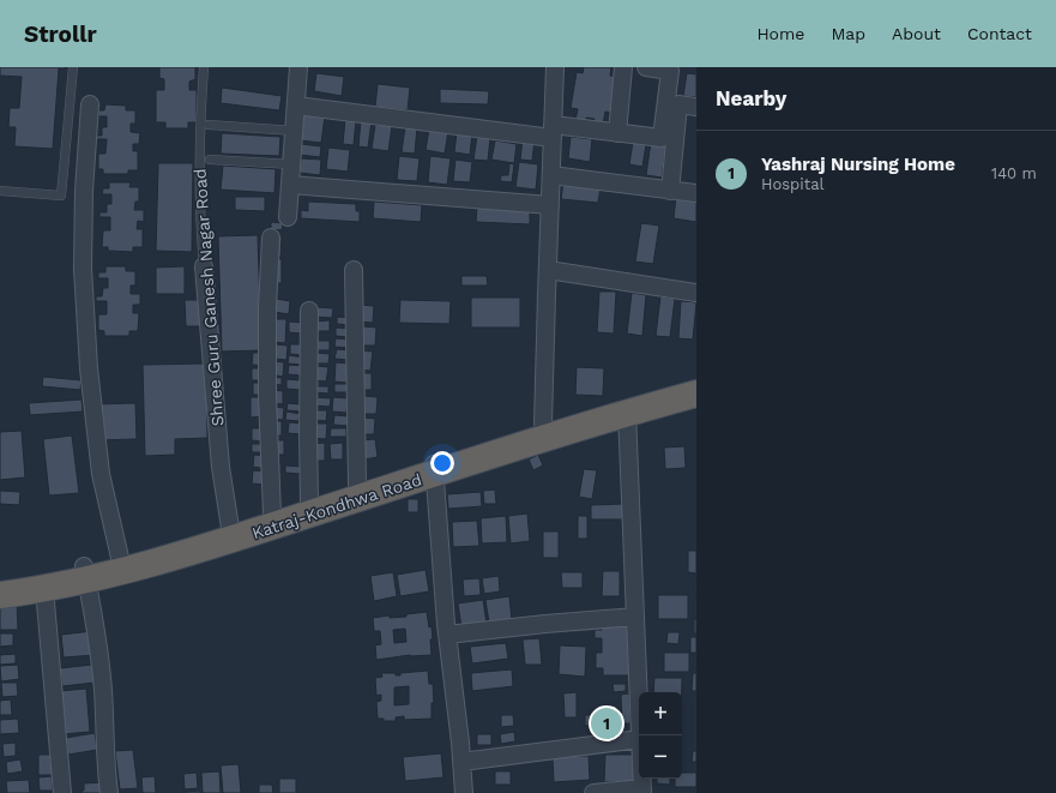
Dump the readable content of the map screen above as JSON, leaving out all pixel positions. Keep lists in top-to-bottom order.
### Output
{
  "streets": {
    "highway": ["Katraj-Kondhwa Road"],
    "street": ["Shree Guru Ganesh Nagar Road"]
  },
  "crossings": [
    ["Shree Guru Ganesh Nagar Road", "Katraj-Kondhwa Road"]
  ],
  "page": {
    "header": "Strollr",
    "nav": [
      "Home",
      "Map",
      "About",
      "Contact"
    ],
    "heading": "Nearby",
    "list": [
      {
        "mark": "1",
        "name": "Yashraj Nursing Home",
        "note": "Hospital",
        "value": "140 m"
      }
    ],
    "map_buttons": ["+", "−"],
    "pins": "1"
  }
}
